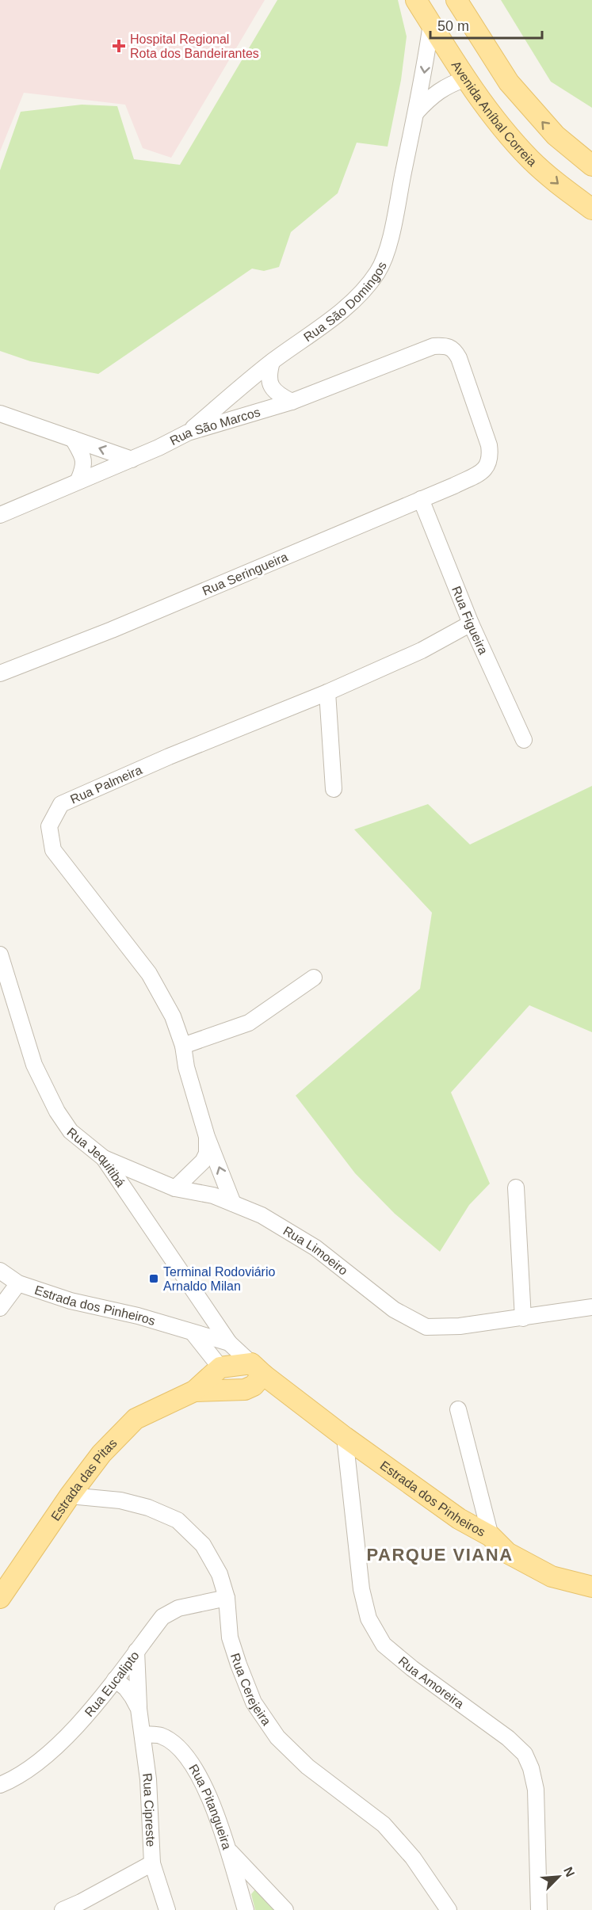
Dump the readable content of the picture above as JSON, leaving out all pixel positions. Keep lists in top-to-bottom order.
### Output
{
  "streets": {
    "main road": ["Avenida Aníbal Correia", "Estrada dos Pinheiros", "Estrada das Pitas"],
    "street": [
      "Rua São Domingos",
      "Rua São Marcos",
      "Rua Seringueira",
      "Rua Figueira",
      "Rua Palmeira",
      "Rua Jequitibá",
      "Rua Limoeiro",
      "Rua Amoreira",
      "Rua Eucalipto",
      "Rua Cerejeira",
      "Rua Pitangueira",
      "Rua Cipreste"
    ]
  },
  "crossings": [
    ["Avenida Aníbal Correia", "Rua São Domingos"],
    ["Rua São Domingos", "Rua São Marcos"],
    ["Rua São Marcos", "Rua Seringueira"],
    ["Rua Seringueira", "Rua Figueira"],
    ["Rua Figueira", "Rua Palmeira"],
    ["Rua Palmeira", "Rua Limoeiro"],
    ["Rua Jequitibá", "Rua Limoeiro"],
    ["Rua Jequitibá", "Estrada dos Pinheiros"],
    ["Estrada dos Pinheiros", "Rua Amoreira"],
    ["Estrada das Pitas", "Rua Cerejeira"],
    ["Rua Eucalipto", "Rua Cerejeira"],
    ["Rua Eucalipto", "Rua Cipreste"],
    ["Rua Pitangueira", "Rua Cipreste"]
  ],
  "districts": ["PARQUE VIANA"],
  "places": {
    "health": ["Hospital Regional Rota dos Bandeirantes"],
    "transit": ["Terminal Rodoviário Arnaldo Milan"]
  },
  "scale_bar": "50 m",
  "north": "top right"
}
